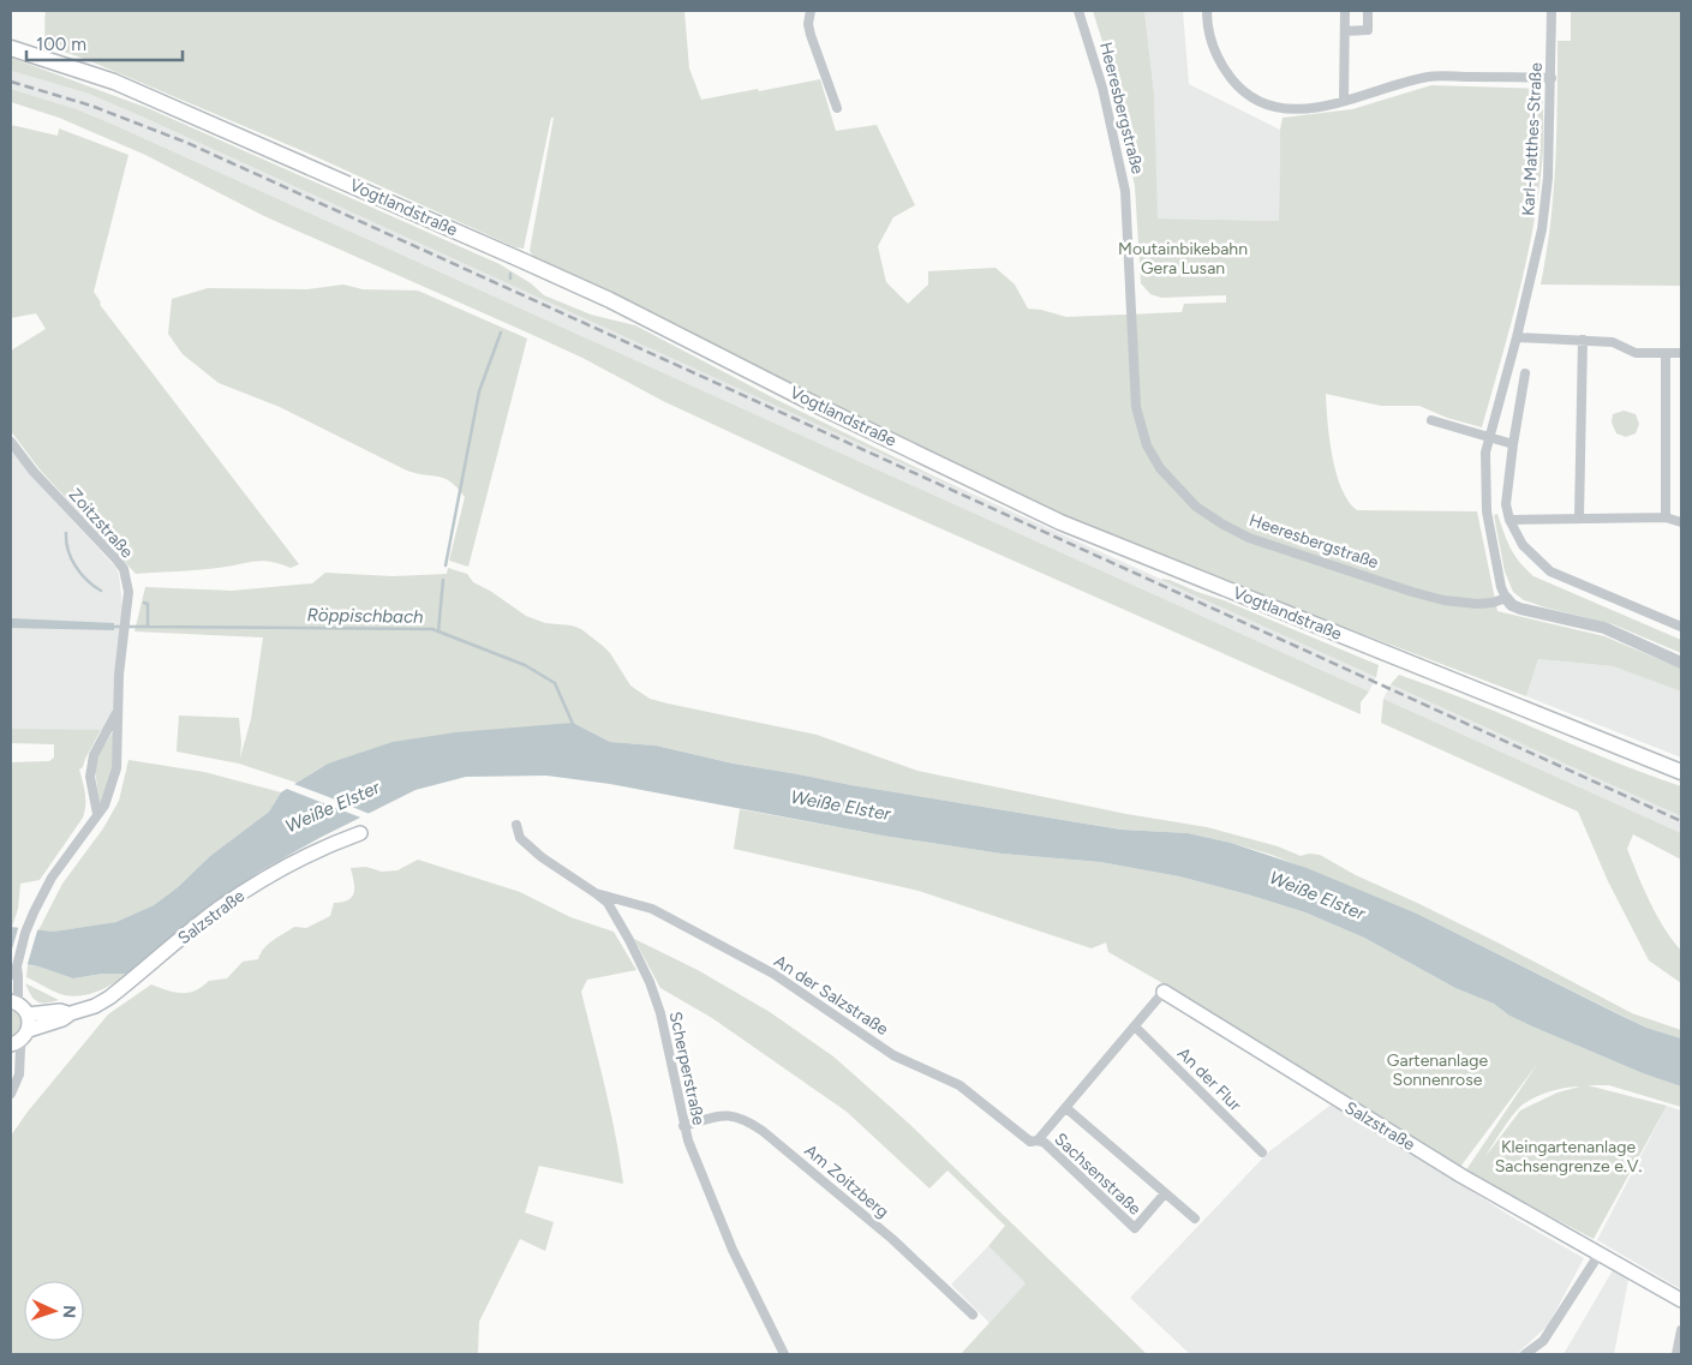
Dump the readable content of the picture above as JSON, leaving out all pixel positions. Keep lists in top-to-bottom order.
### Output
{
  "streets": {
    "main road": ["Vogtlandstraße", "Salzstraße"],
    "street": [
      "Heeresbergstraße",
      "Karl-Matthes-Straße",
      "Zoitzstraße",
      "An der Salzstraße",
      "Scherperstraße",
      "An der Flur",
      "Sachsenstraße",
      "Am Zoitzberg"
    ]
  },
  "crossings": [
    ["Heeresbergstraße", "Karl-Matthes-Straße"],
    ["Salzstraße", "Sachsenstraße"],
    ["An der Salzstraße", "Scherperstraße"],
    ["An der Salzstraße", "Sachsenstraße"],
    ["Scherperstraße", "Am Zoitzberg"],
    ["An der Flur", "Sachsenstraße"]
  ],
  "water": ["Röppischbach", "Weiße Elster"],
  "parks": ["Moutainbikebahn Gera Lusan", "Gartenanlage Sonnenrose", "Kleingartenanlage Sachsengrenze e.V."],
  "scale_bar": "100 m",
  "north": "right"
}
